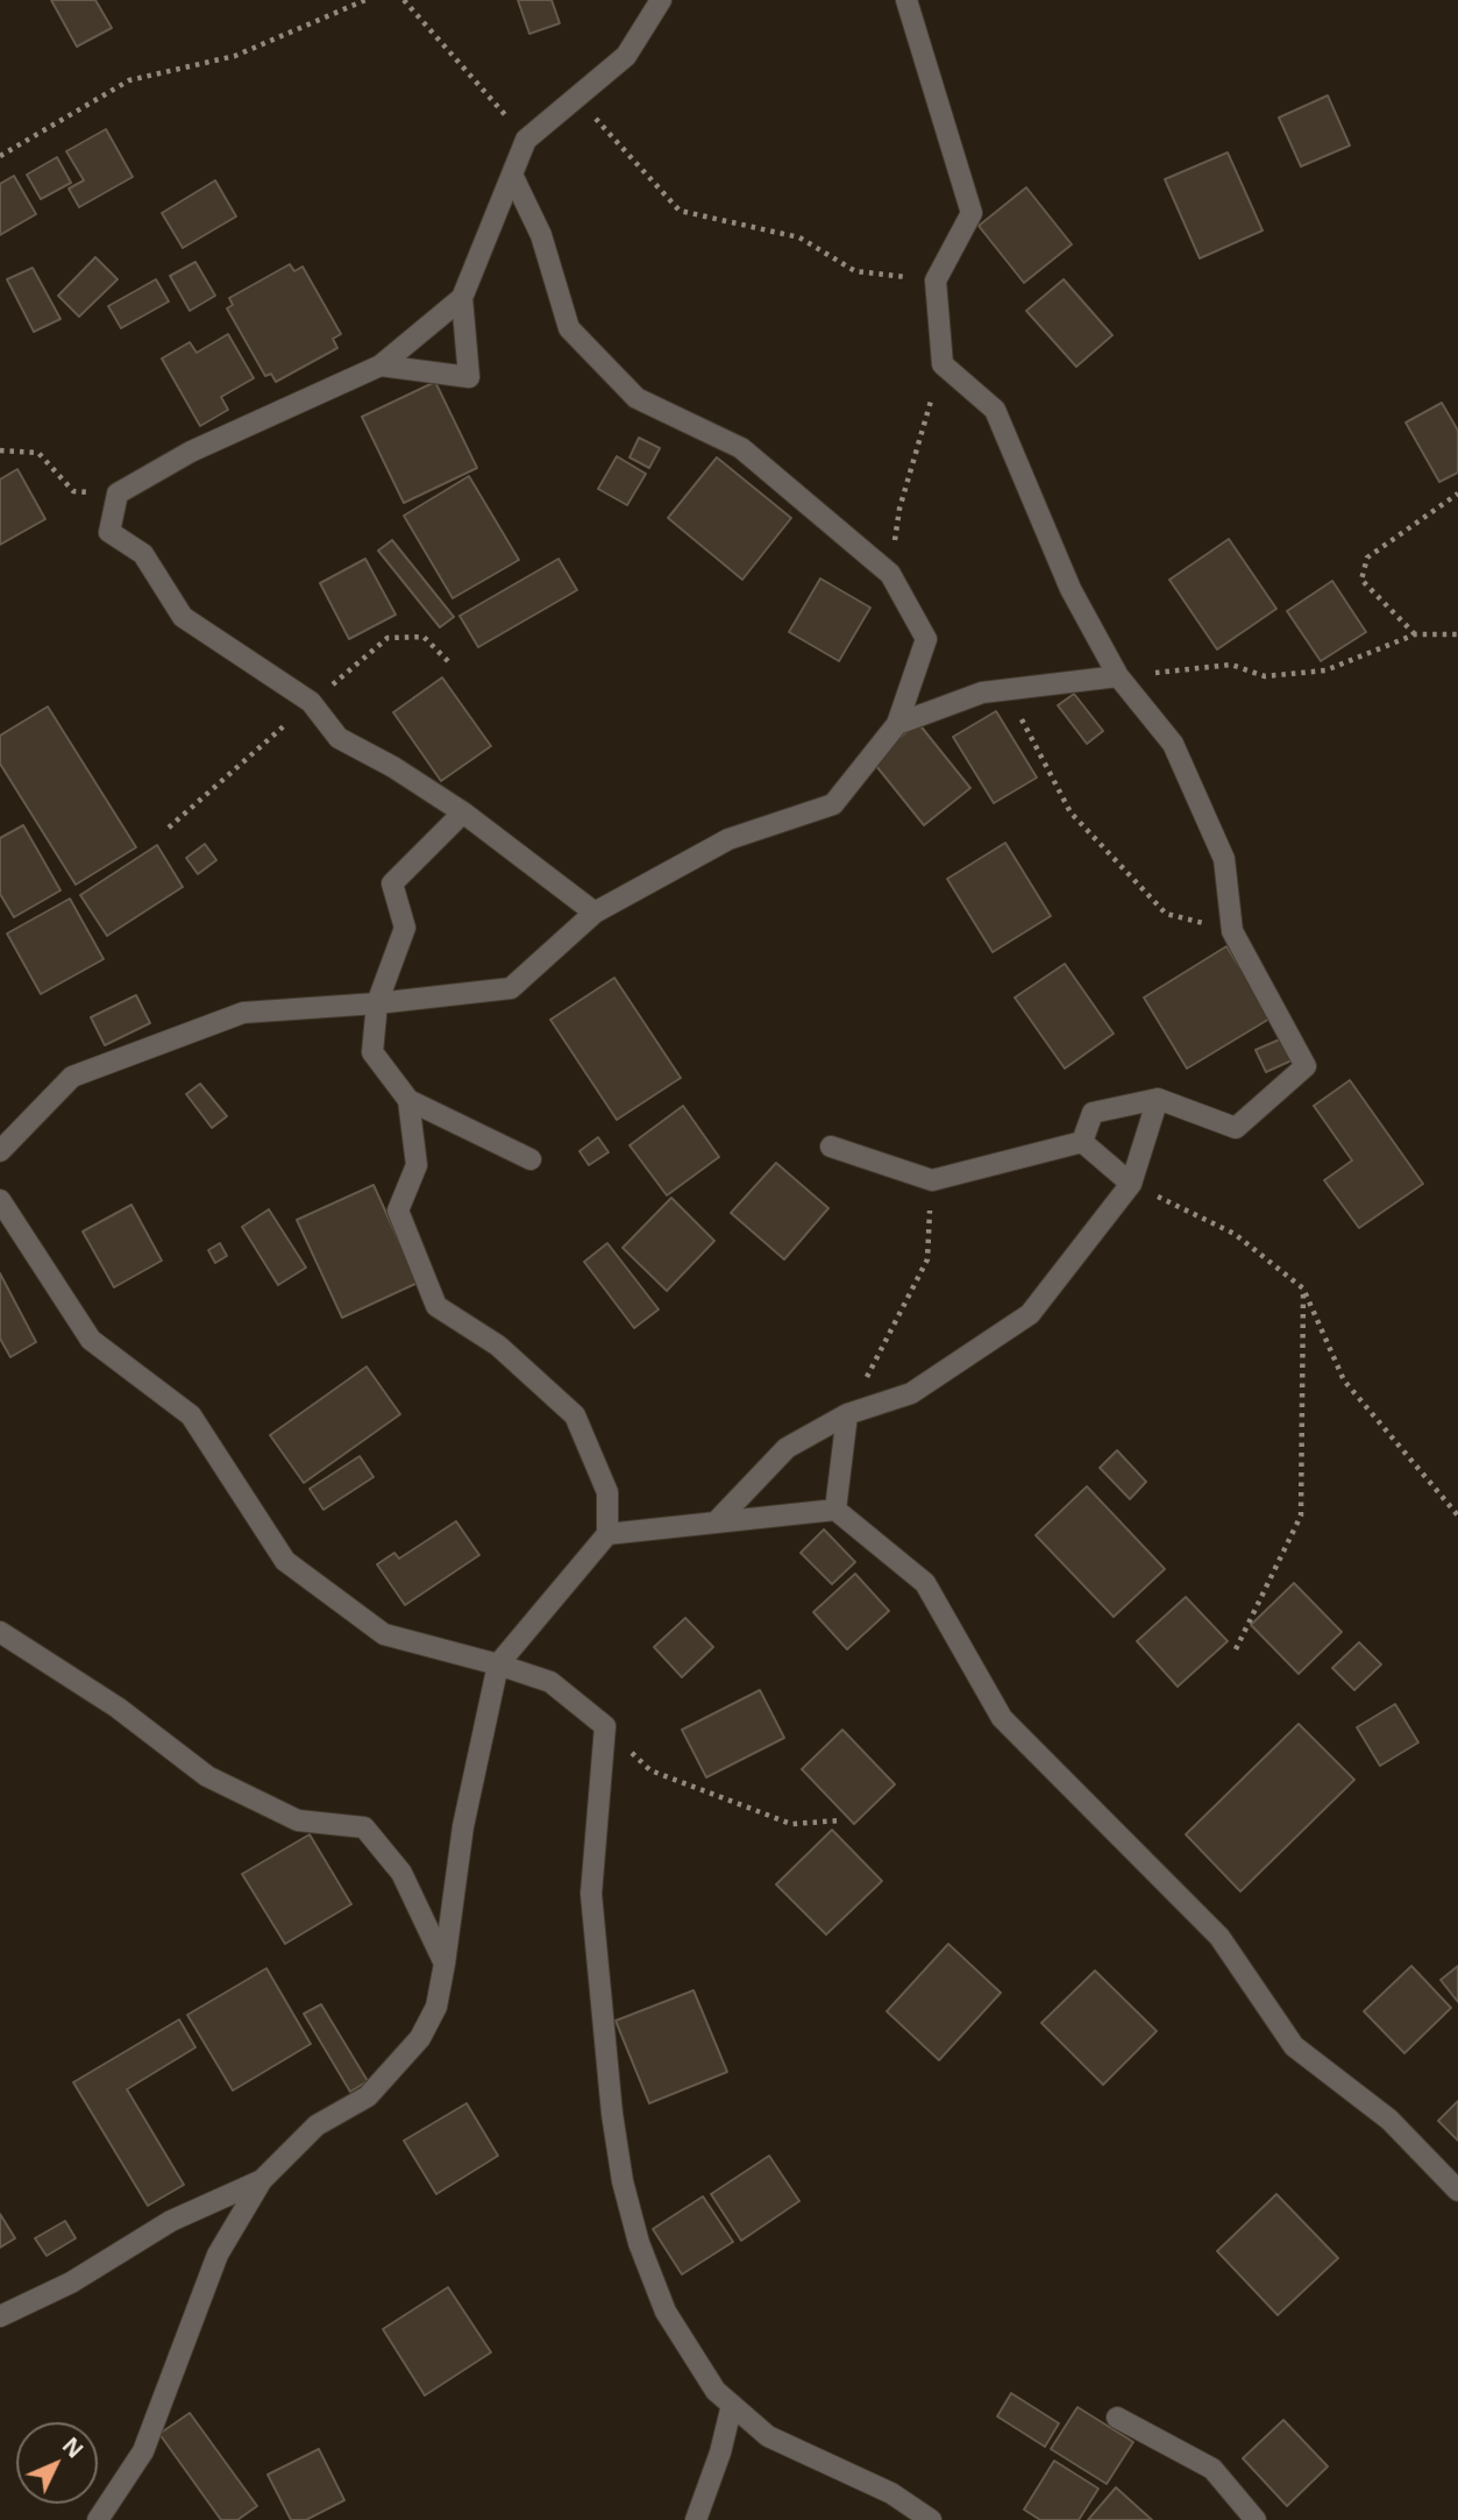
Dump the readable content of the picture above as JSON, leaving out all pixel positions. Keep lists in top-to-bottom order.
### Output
{
  "north": "top right"
}
